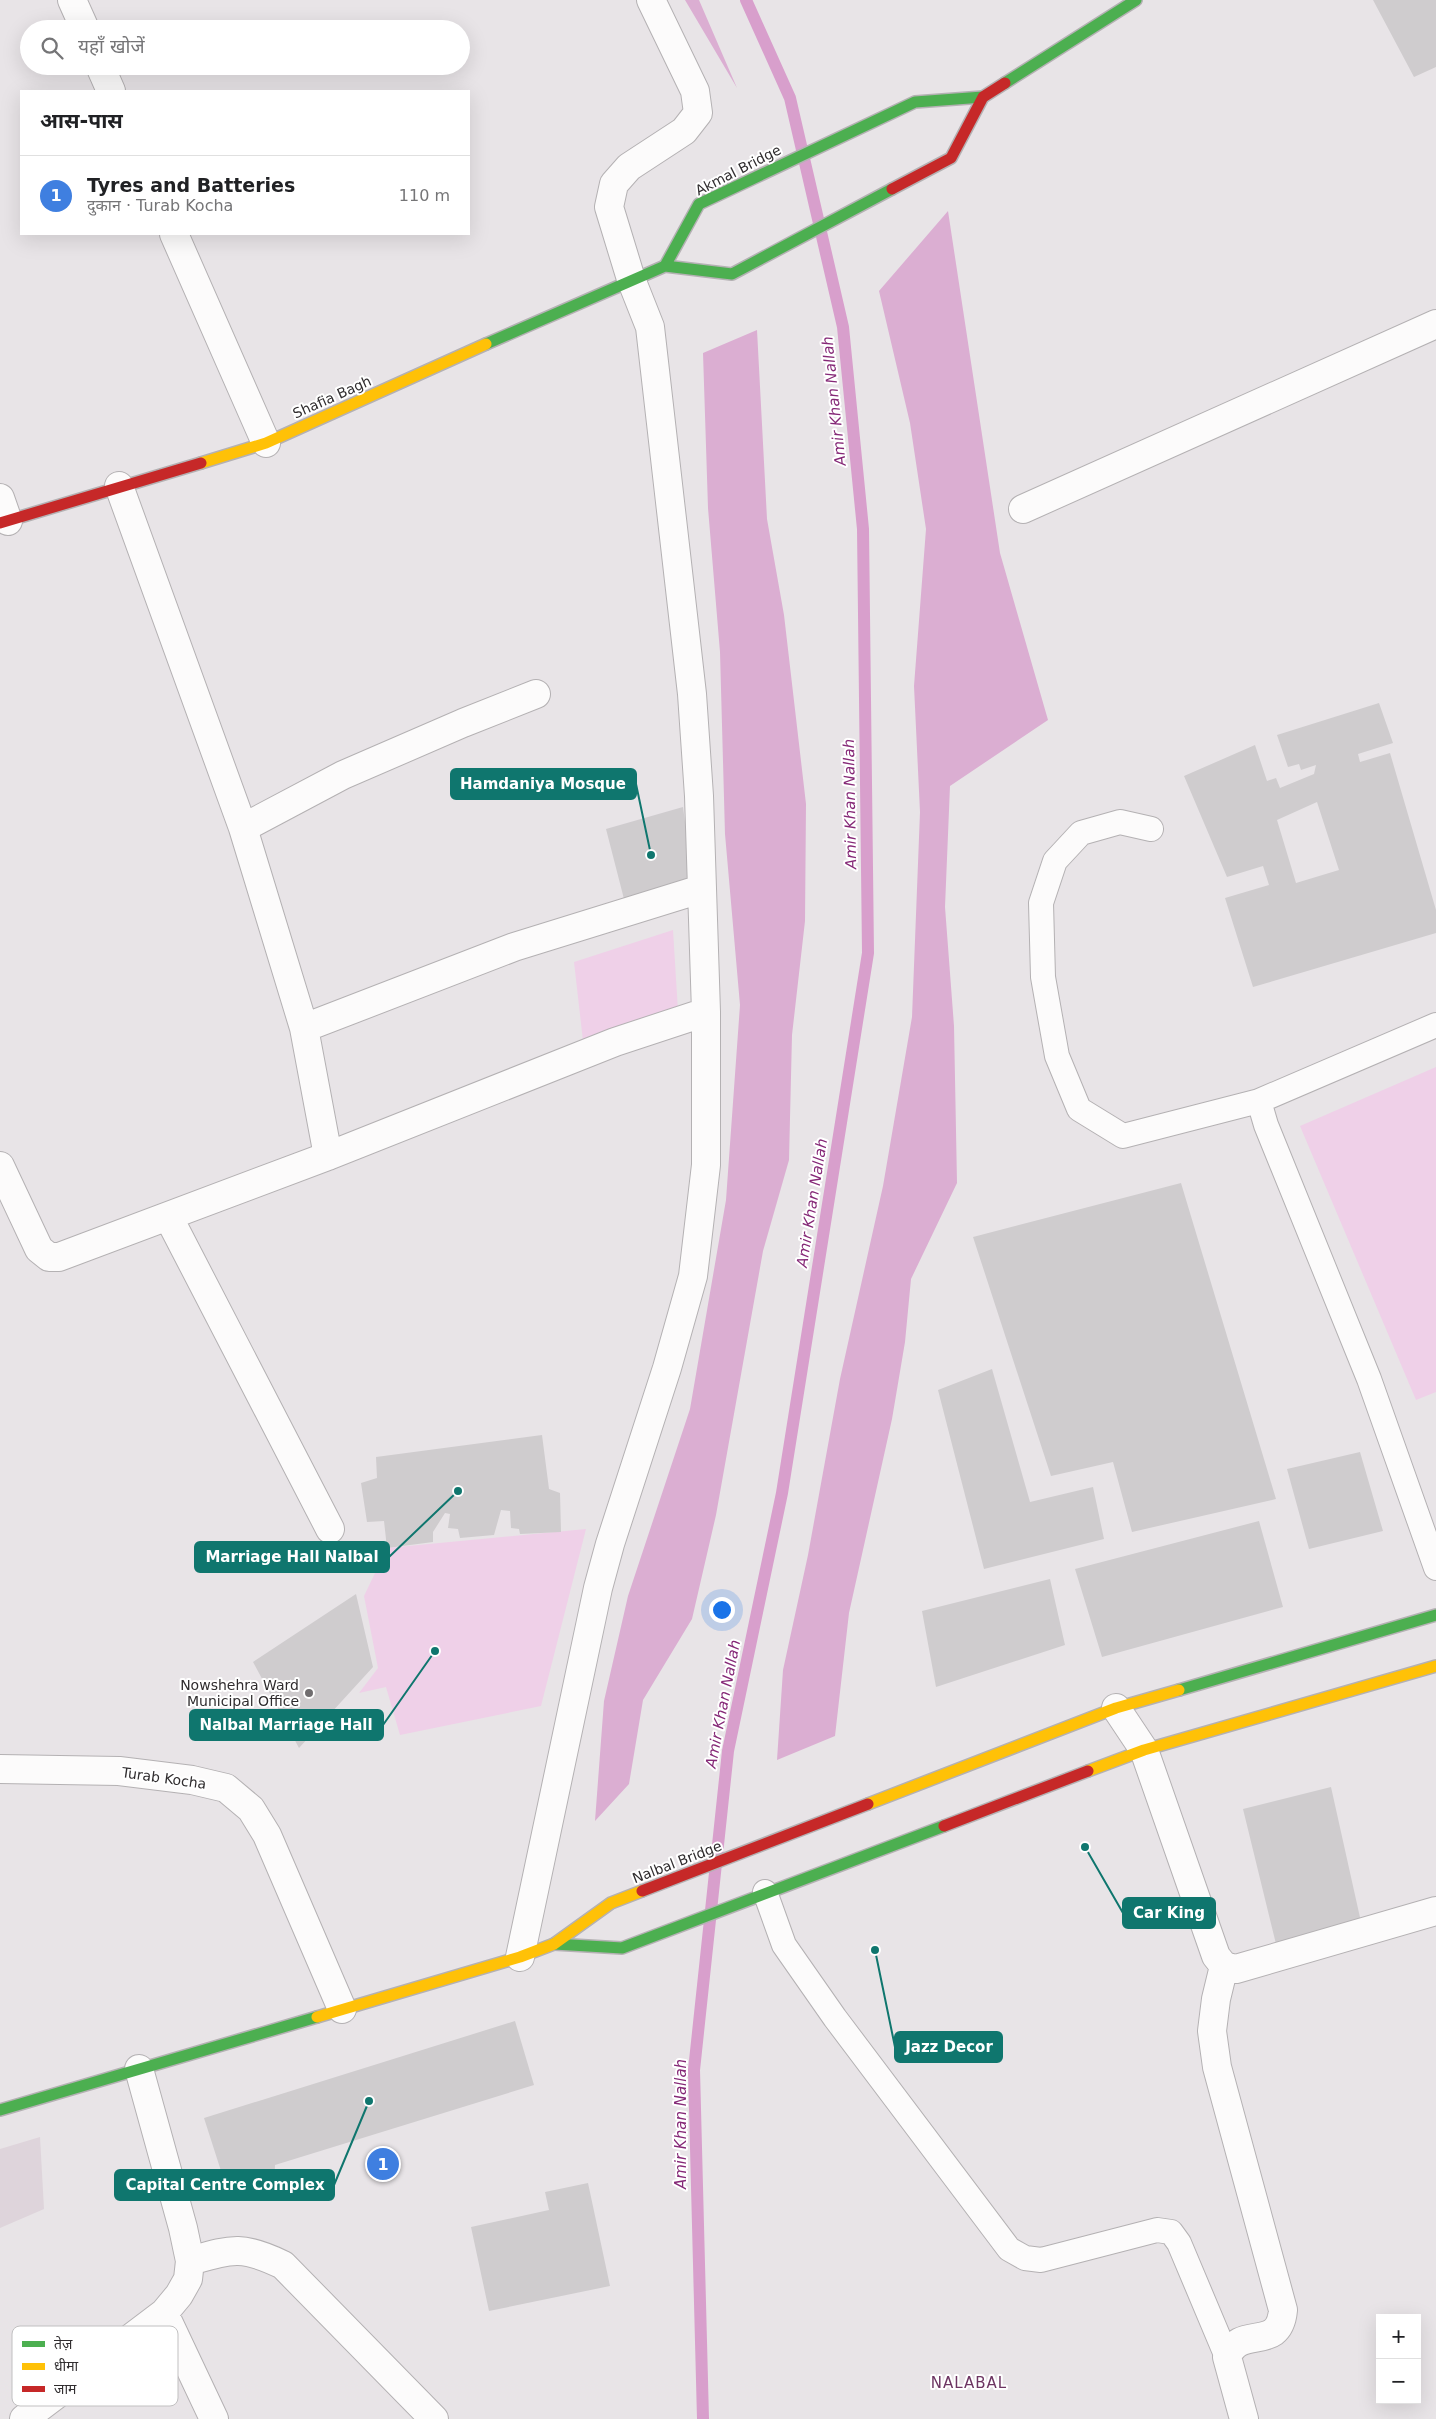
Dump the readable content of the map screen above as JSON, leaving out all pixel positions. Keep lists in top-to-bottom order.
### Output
{
  "streets": {
    "main road": ["Akmal Bridge", "Shafia Bagh", "Nalbal Bridge"],
    "street": ["Turab Kocha"]
  },
  "crossings": [
    ["Akmal Bridge", "Shafia Bagh"]
  ],
  "districts": ["NALABAL"],
  "water": ["Amir Khan Nallah"],
  "places": [
    "Hamdaniya Mosque",
    "Marriage Hall Nalbal",
    "Nalbal Marriage Hall",
    "Nowshehra Ward Municipal Office",
    "Car King",
    "Jazz Decor",
    "Capital Centre Complex"
  ],
  "legend": ["तेज़", "धीमा", "जाम"],
  "page": {
    "search": "यहाँ खोजें",
    "heading": "आस-पास",
    "list": [
      {
        "mark": "1",
        "name": "Tyres and Batteries",
        "note": "दुकान · Turab Kocha",
        "value": "110 m"
      }
    ],
    "pins": "1",
    "map_buttons": ["+", "−"]
  }
}
